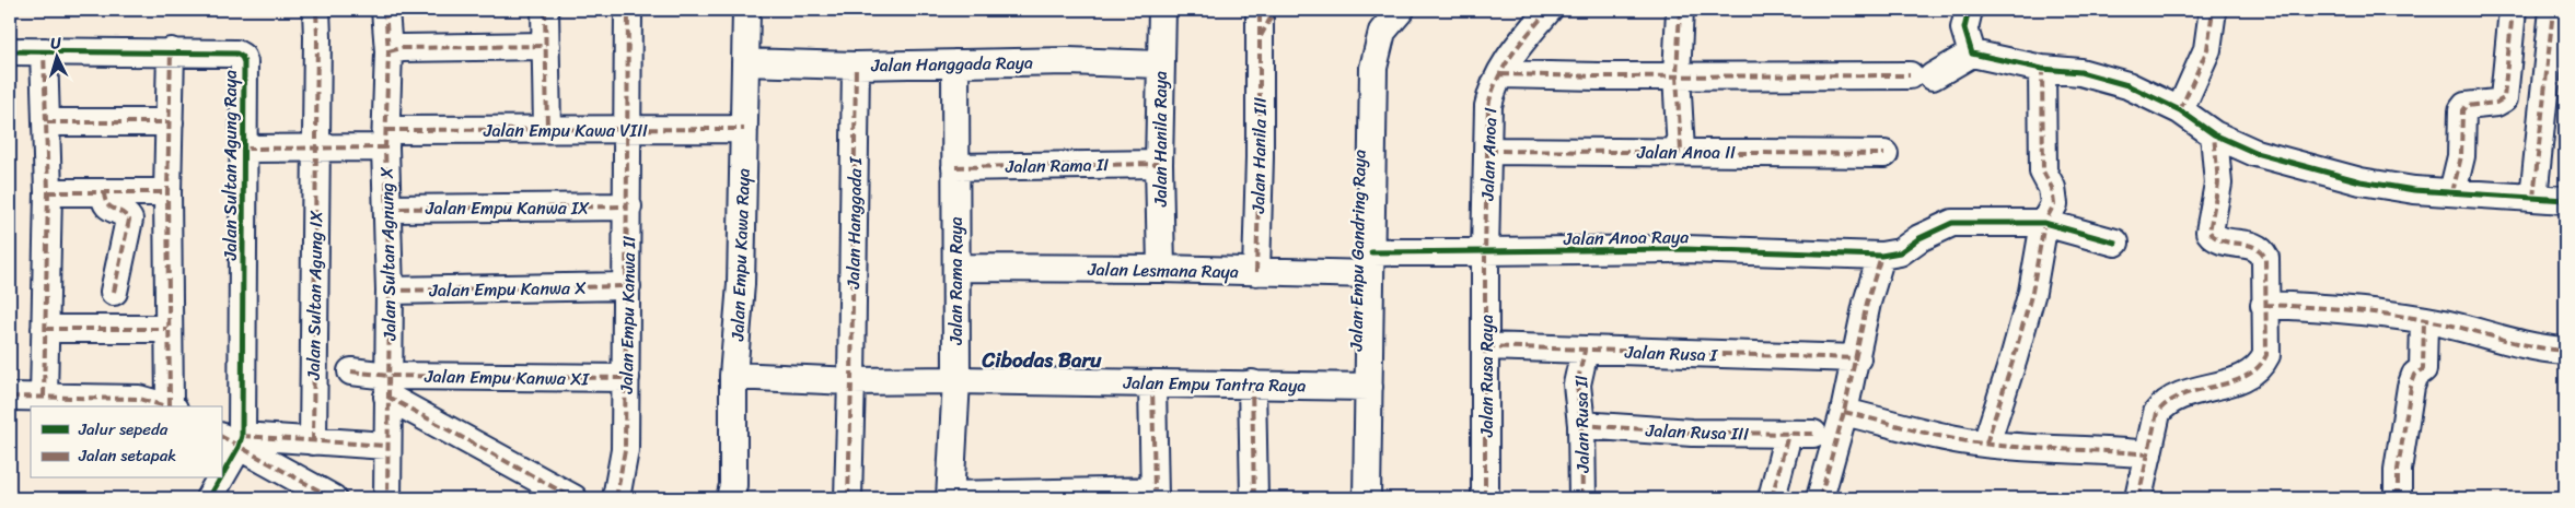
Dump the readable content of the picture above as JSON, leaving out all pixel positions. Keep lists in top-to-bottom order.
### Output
{
  "streets": {
    "street": [
      "Jalan Hanggada Raya",
      "Jalan Empu Kawa VIII",
      "Jalan Hanila Raya",
      "Jalan Anoa II",
      "Jalan Anoa I",
      "Jalan Hanila III",
      "Jalan Sultan Agung Raya",
      "Jalan Rama II",
      "Jalan Empu Kanwa IX",
      "Jalan Hanggada I",
      "Jalan Anoa Raya",
      "Jalan Empu Gandring Raya",
      "Jalan Sultan Agnung X",
      "Jalan Empu Kawa Raya",
      "Jalan Lesmana Raya",
      "Jalan Rama Raya",
      "Jalan Empu Kanwa X",
      "Jalan Sultan Agung IX",
      "Jalan Empu Kanwa II",
      "Jalan Rusa I",
      "Jalan Rusa Raya",
      "Jalan Empu Kanwa XI",
      "Jalan Empu Tantra Raya",
      "Jalan Rusa II",
      "Jalan Rusa III"
    ]
  },
  "crossings": [
    ["Jalan Hanggada Raya", "Jalan Hanila Raya"],
    ["Jalan Hanggada Raya", "Jalan Hanggada I"],
    ["Jalan Hanggada Raya", "Jalan Empu Kawa Raya"],
    ["Jalan Hanggada Raya", "Jalan Rama Raya"],
    ["Jalan Empu Kawa VIII", "Jalan Sultan Agung Raya"],
    ["Jalan Empu Kawa VIII", "Jalan Sultan Agnung X"],
    ["Jalan Empu Kawa VIII", "Jalan Empu Kawa Raya"],
    ["Jalan Empu Kawa VIII", "Jalan Sultan Agung IX"],
    ["Jalan Empu Kawa VIII", "Jalan Empu Kanwa II"],
    ["Jalan Hanila Raya", "Jalan Rama II"],
    ["Jalan Hanila Raya", "Jalan Lesmana Raya"],
    ["Jalan Anoa II", "Jalan Anoa I"],
    ["Jalan Anoa I", "Jalan Anoa Raya"],
    ["Jalan Anoa I", "Jalan Rusa Raya"],
    ["Jalan Hanila III", "Jalan Lesmana Raya"],
    ["Jalan Rama II", "Jalan Rama Raya"],
    ["Jalan Empu Kanwa IX", "Jalan Sultan Agnung X"],
    ["Jalan Empu Kanwa IX", "Jalan Empu Kanwa II"],
    ["Jalan Hanggada I", "Jalan Empu Tantra Raya"],
    ["Jalan Anoa Raya", "Jalan Empu Gandring Raya"],
    ["Jalan Anoa Raya", "Jalan Lesmana Raya"],
    ["Jalan Anoa Raya", "Jalan Rusa Raya"],
    ["Jalan Empu Gandring Raya", "Jalan Lesmana Raya"],
    ["Jalan Empu Gandring Raya", "Jalan Empu Tantra Raya"],
    ["Jalan Sultan Agnung X", "Jalan Empu Kanwa X"],
    ["Jalan Sultan Agnung X", "Jalan Empu Kanwa XI"],
    ["Jalan Empu Kawa Raya", "Jalan Empu Tantra Raya"],
    ["Jalan Lesmana Raya", "Jalan Rama Raya"],
    ["Jalan Rama Raya", "Jalan Empu Tantra Raya"],
    ["Jalan Empu Kanwa X", "Jalan Empu Kanwa II"],
    ["Jalan Empu Kanwa II", "Jalan Empu Kanwa XI"],
    ["Jalan Rusa I", "Jalan Rusa Raya"],
    ["Jalan Rusa I", "Jalan Rusa II"],
    ["Jalan Rusa II", "Jalan Rusa III"]
  ],
  "districts": ["Cibodas Baru"],
  "legend": ["Jalur sepeda", "Jalan setapak"],
  "north": "top"
}
